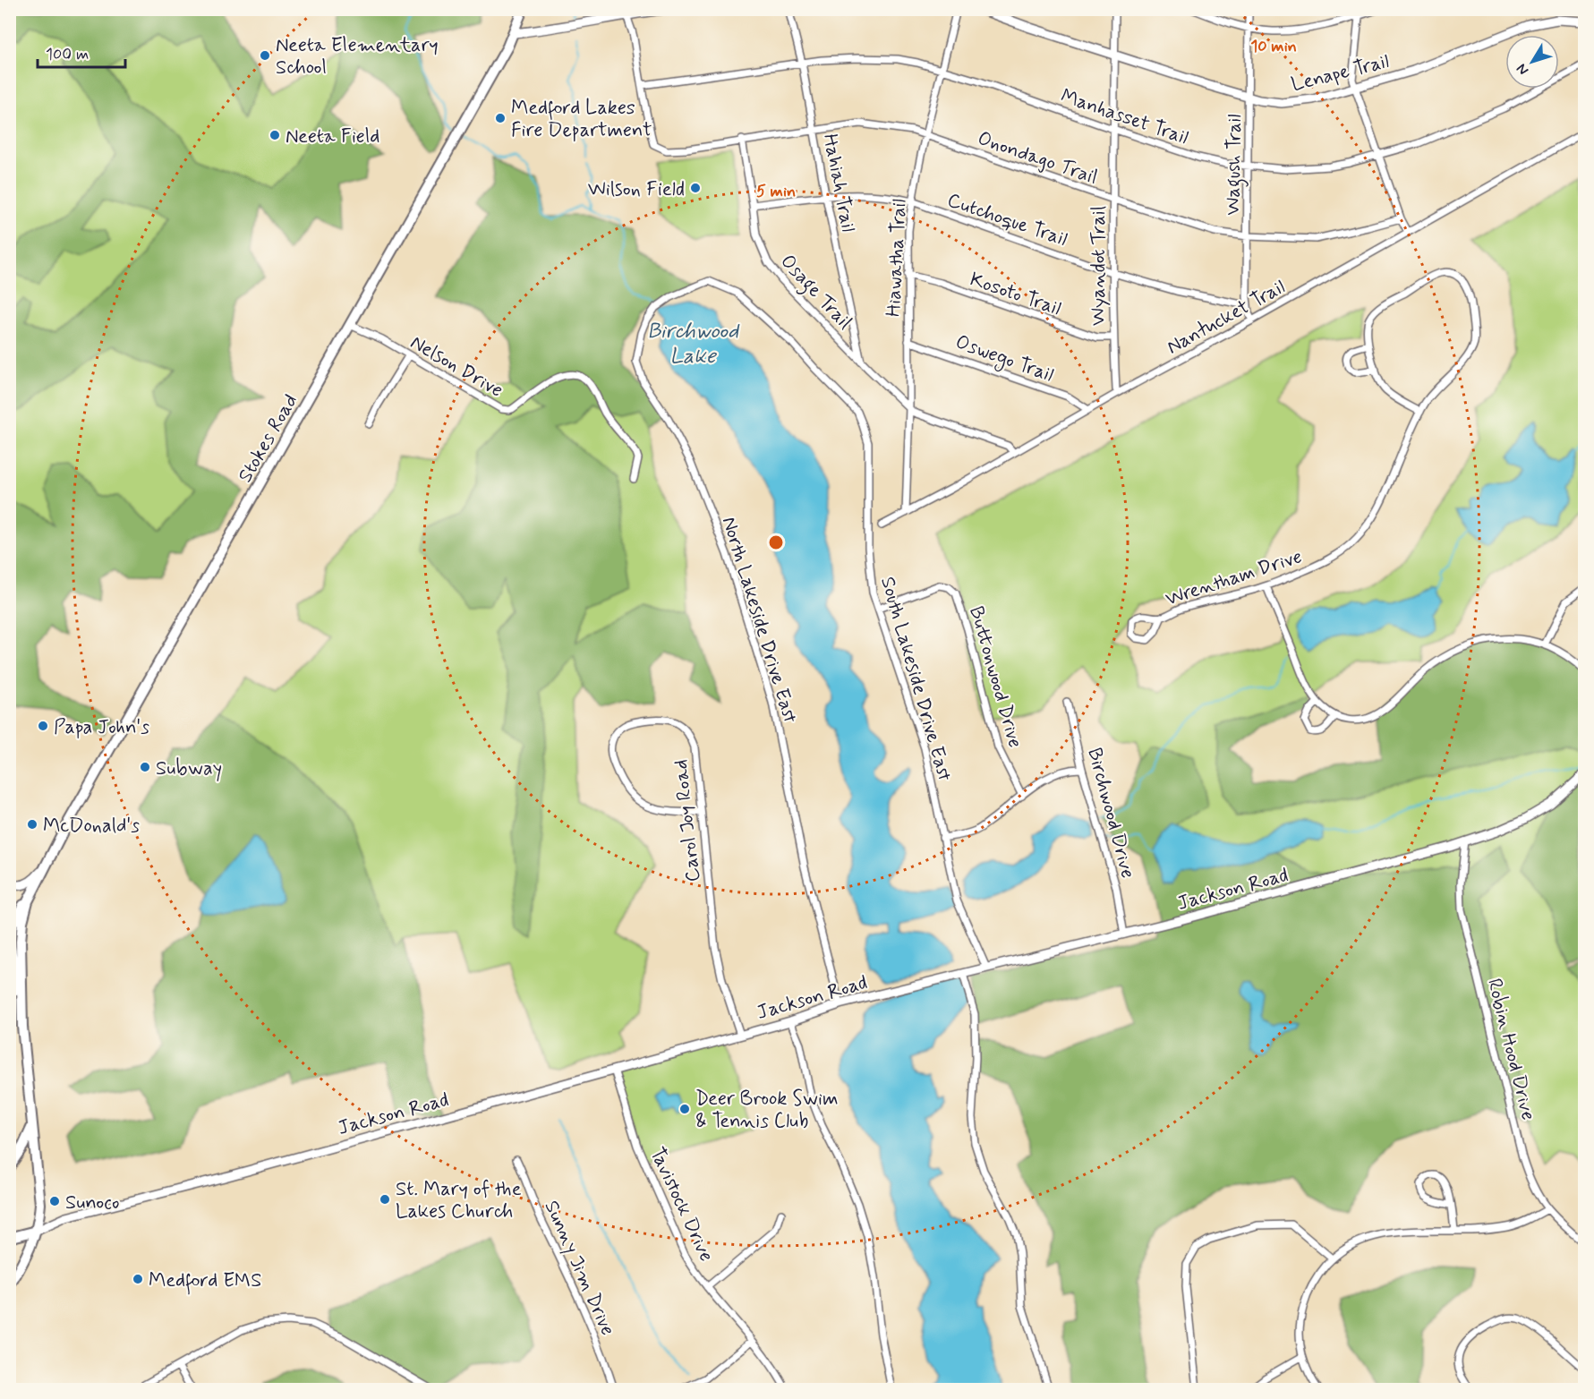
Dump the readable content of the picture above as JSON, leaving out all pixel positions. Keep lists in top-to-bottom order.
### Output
{
  "streets": {
    "main road": ["Stokes Road"],
    "street": [
      "Lenape Trail",
      "Manhasset Trail",
      "Onondago Trail",
      "Wagush Trail",
      "Hahiah Trail",
      "Cutchoque Trail",
      "Hiawatha Trail",
      "Wyandot Trail",
      "Osage Trail",
      "Kosoto Trail",
      "Nantucket Trail",
      "Oswego Trail",
      "Nelson Drive",
      "Wrentham Drive",
      "North Lakeside Drive East",
      "Buttonwood Drive",
      "South Lakeside Drive East",
      "Birchwood Drive",
      "Carol Joy Road",
      "Jackson Road",
      "Robin Hood Drive",
      "Tavistock Drive",
      "Sunny Jim Drive"
    ]
  },
  "crossings": [
    ["Lenape Trail", "Wagush Trail"],
    ["Lenape Trail", "Wyandot Trail"],
    ["Manhasset Trail", "Onondago Trail"],
    ["Manhasset Trail", "Wagush Trail"],
    ["Manhasset Trail", "Hahiah Trail"],
    ["Manhasset Trail", "Hiawatha Trail"],
    ["Manhasset Trail", "Wyandot Trail"],
    ["Onondago Trail", "Wagush Trail"],
    ["Onondago Trail", "Hahiah Trail"],
    ["Onondago Trail", "Hiawatha Trail"],
    ["Onondago Trail", "Wyandot Trail"],
    ["Onondago Trail", "Osage Trail"],
    ["Wagush Trail", "Cutchoque Trail"],
    ["Wagush Trail", "Nantucket Trail"],
    ["Hahiah Trail", "Cutchoque Trail"],
    ["Hahiah Trail", "Osage Trail"],
    ["Cutchoque Trail", "Hiawatha Trail"],
    ["Cutchoque Trail", "Wyandot Trail"],
    ["Cutchoque Trail", "Osage Trail"],
    ["Hiawatha Trail", "Osage Trail"],
    ["Hiawatha Trail", "Kosoto Trail"],
    ["Hiawatha Trail", "Nantucket Trail"],
    ["Hiawatha Trail", "Oswego Trail"],
    ["Wyandot Trail", "Kosoto Trail"],
    ["Wyandot Trail", "Nantucket Trail"],
    ["Osage Trail", "Nantucket Trail"],
    ["Nantucket Trail", "Oswego Trail"],
    ["Nelson Drive", "Stokes Road"],
    ["Stokes Road", "Jackson Road"],
    ["North Lakeside Drive East", "South Lakeside Drive East"],
    ["North Lakeside Drive East", "Jackson Road"],
    ["Buttonwood Drive", "South Lakeside Drive East"],
    ["South Lakeside Drive East", "Jackson Road"],
    ["Birchwood Drive", "Jackson Road"],
    ["Carol Joy Road", "Jackson Road"],
    ["Jackson Road", "Robin Hood Drive"],
    ["Jackson Road", "Tavistock Drive"]
  ],
  "water": ["Birchwood Lake"],
  "places": [
    "Neeta Elementary School",
    "Medford Lakes Fire Department",
    "Neeta Field",
    "Wilson Field",
    "Papa John's",
    "Subway",
    "McDonald's",
    "Deer Brook Swim & Tennis Club",
    "St. Mary of the Lakes Church",
    "Sunoco",
    "Medford EMS"
  ],
  "scale_bar": "100 m",
  "north": "bottom left",
  "rings": ["10 min", "5 min"]
}
